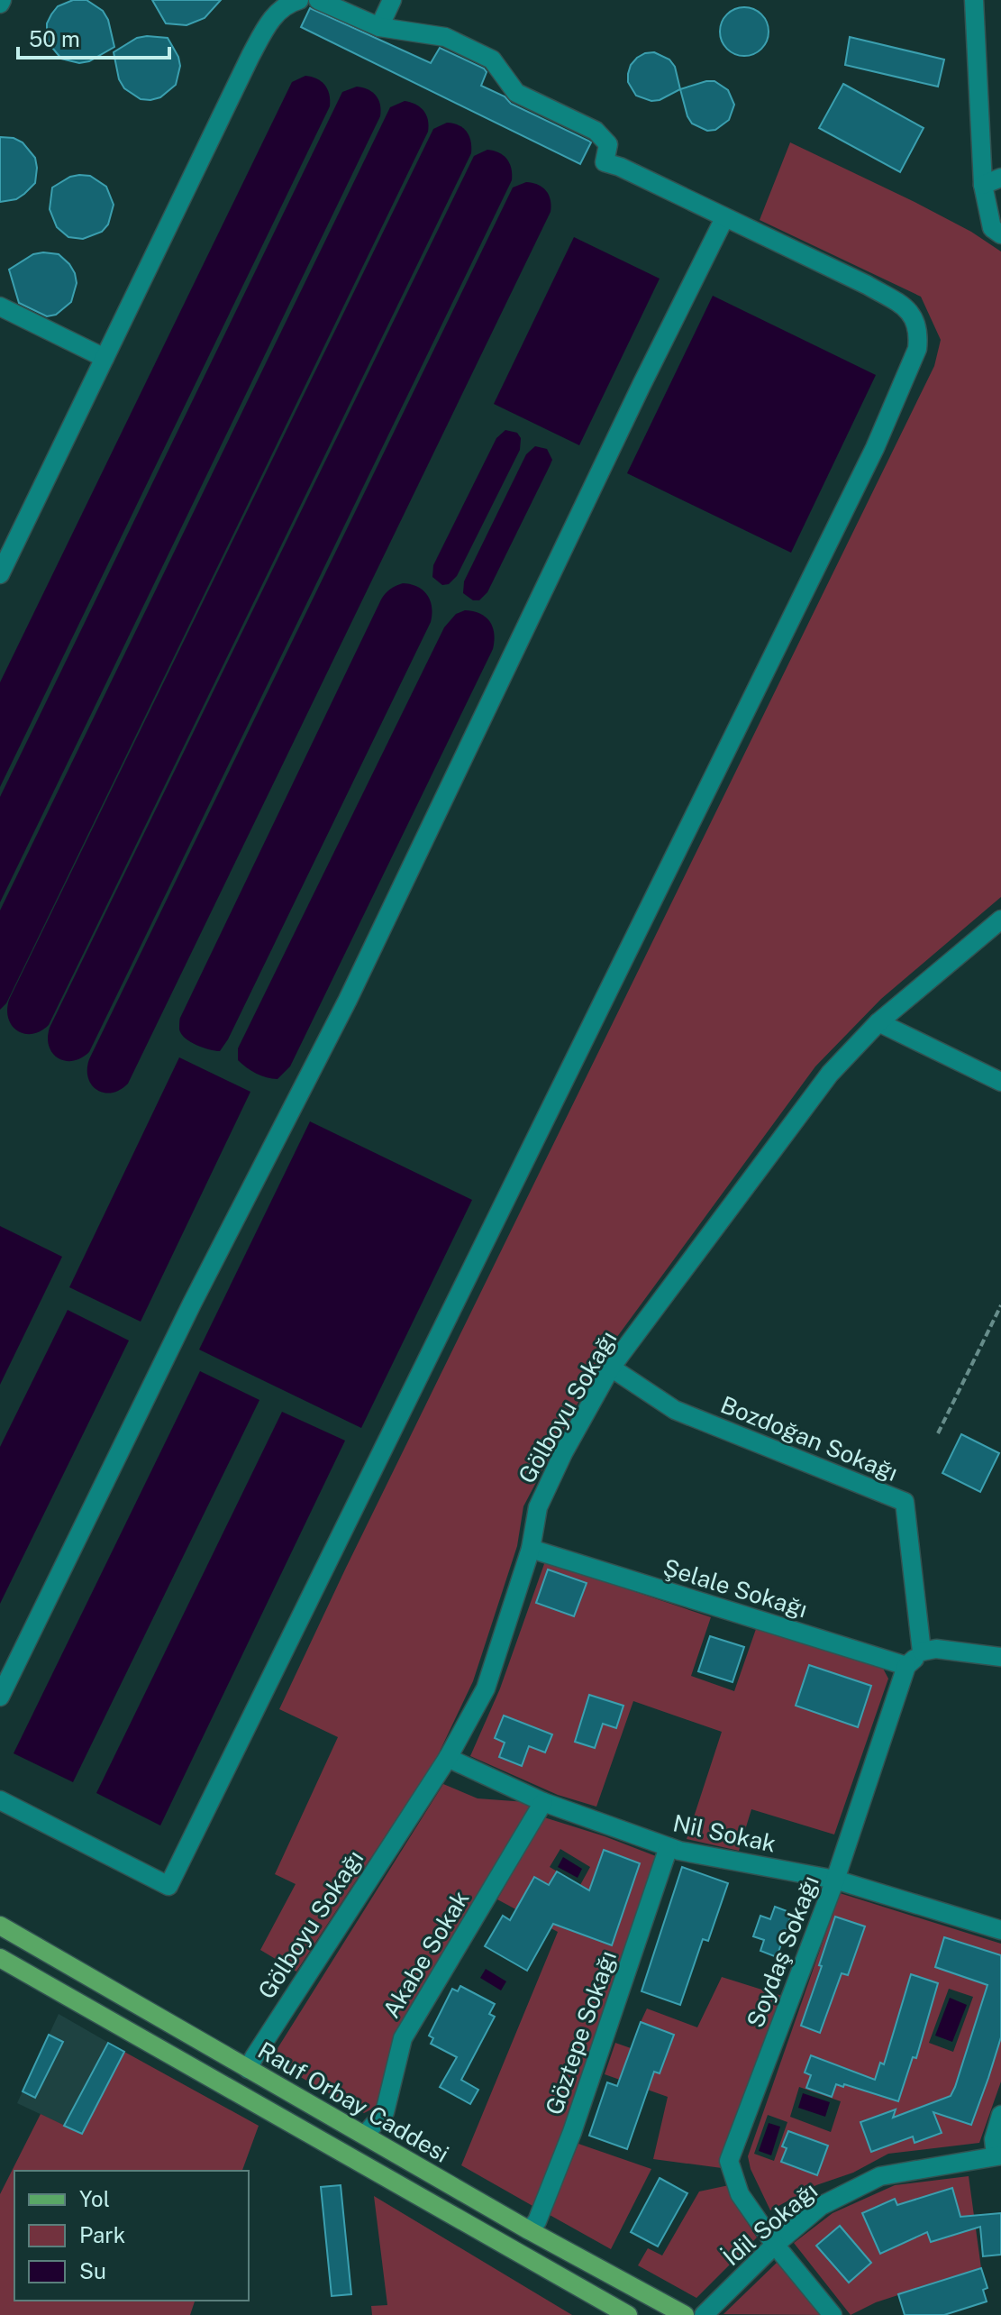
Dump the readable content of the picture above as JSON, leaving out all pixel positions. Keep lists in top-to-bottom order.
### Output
{
  "streets": {
    "main road": ["Rauf Orbay Caddesi"],
    "street": [
      "Gölboyu Sokağı",
      "Bozdoğan Sokağı",
      "Şelale Sokağı",
      "Nil Sokak",
      "Soydaş Sokağı",
      "Akabe Sokak",
      "Göztepe Sokağı",
      "İdil Sokağı"
    ]
  },
  "crossings": [
    ["Gölboyu Sokağı", "Bozdoğan Sokağı"],
    ["Gölboyu Sokağı", "Şelale Sokağı"],
    ["Gölboyu Sokağı", "Nil Sokak"],
    ["Gölboyu Sokağı", "Rauf Orbay Caddesi"],
    ["Şelale Sokağı", "Soydaş Sokağı"],
    ["Nil Sokak", "Soydaş Sokağı"],
    ["Nil Sokak", "Akabe Sokak"],
    ["Nil Sokak", "Göztepe Sokağı"],
    ["Soydaş Sokağı", "İdil Sokağı"],
    ["Akabe Sokak", "Rauf Orbay Caddesi"],
    ["Göztepe Sokağı", "Rauf Orbay Caddesi"]
  ],
  "legend": ["Yol", "Park", "Su"],
  "scale_bar": "50 m"
}
